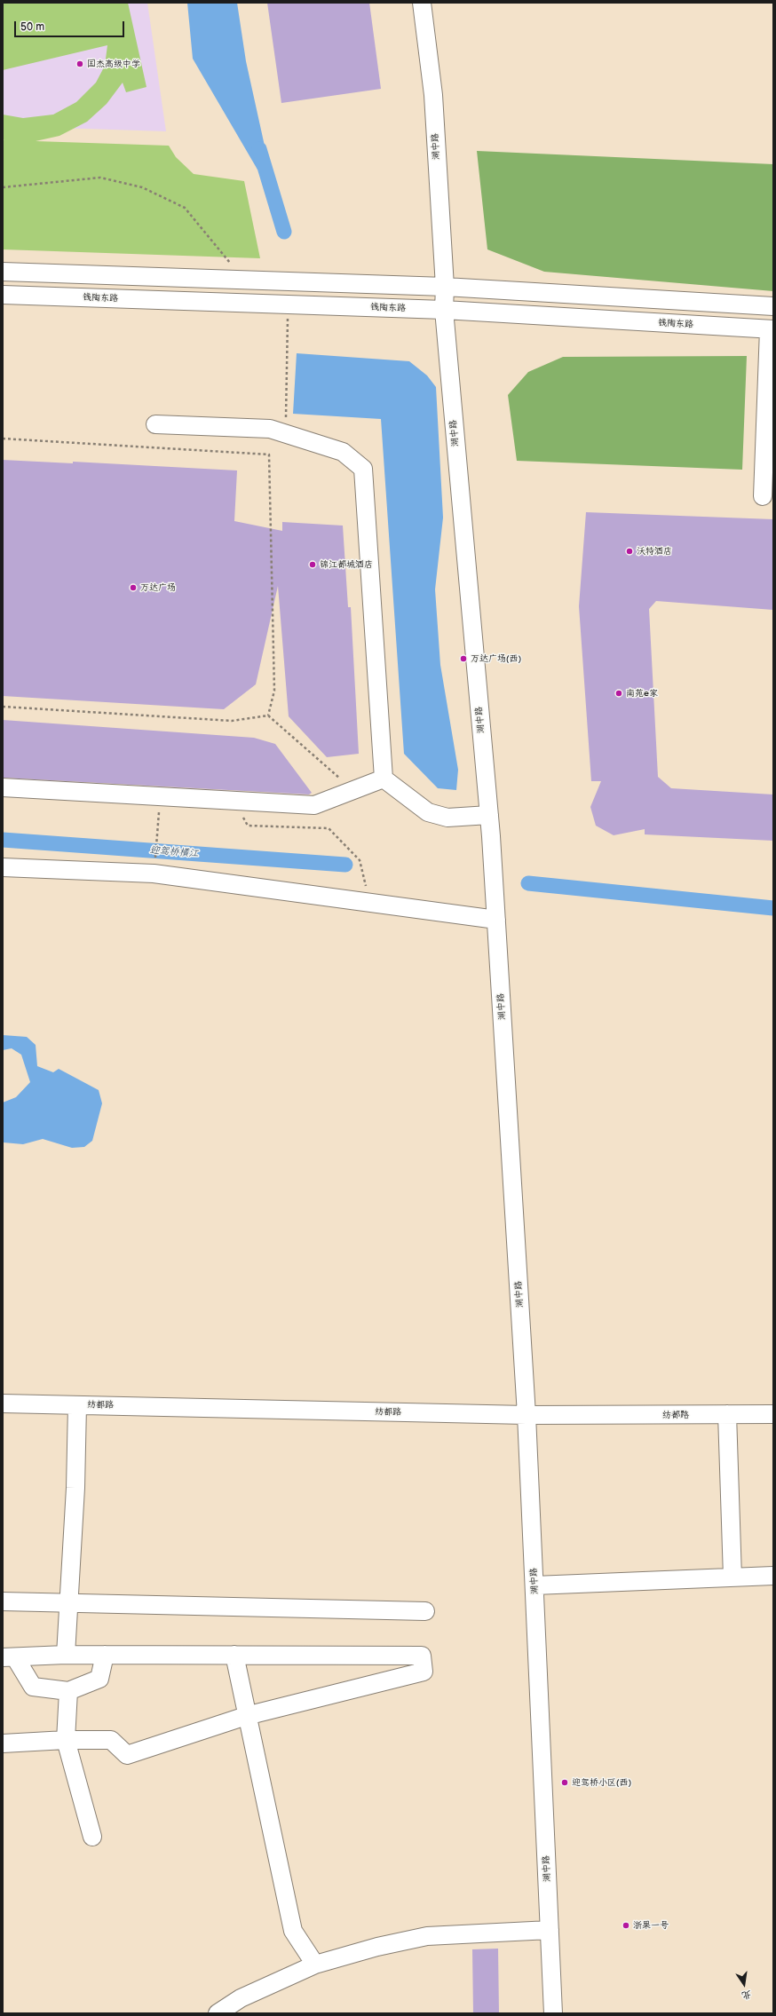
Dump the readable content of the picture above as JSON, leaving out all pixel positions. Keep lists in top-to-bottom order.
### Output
{
  "streets": {
    "street": ["湖中路", "钱陶东路", "纺都路"]
  },
  "crossings": [
    ["湖中路", "钱陶东路"],
    ["湖中路", "纺都路"]
  ],
  "water": ["迎驾桥横江"],
  "places": [
    "国杰高级中学",
    "沃特酒店",
    "锦江都城酒店",
    "万达广场",
    "万达广场(西)",
    "南苑e家",
    "迎驾桥小区(西)",
    "浙果一号"
  ],
  "scale_bar": "50 m",
  "north": "bottom"
}
